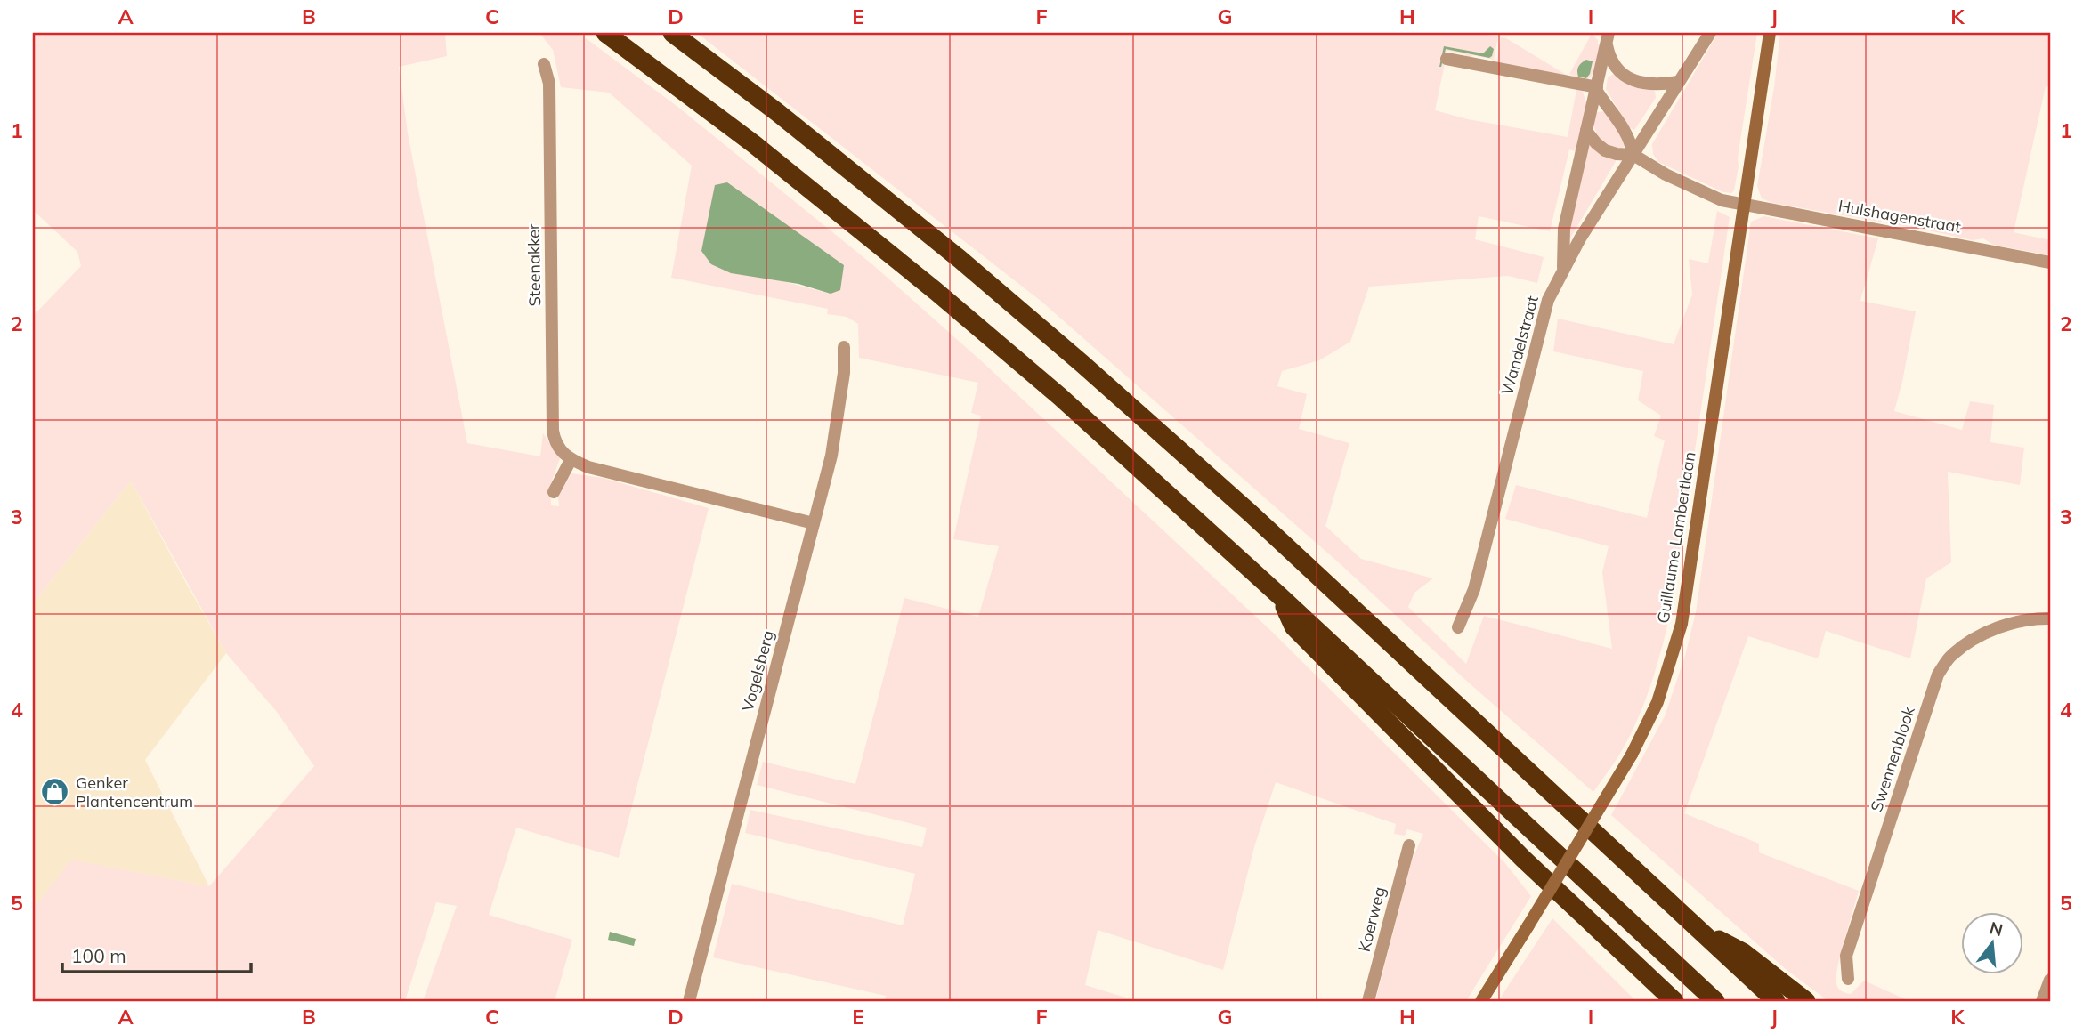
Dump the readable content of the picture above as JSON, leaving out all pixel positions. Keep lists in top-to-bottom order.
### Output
{
  "streets": {
    "street": [
      "Hulshagenstraat",
      "Steenakker",
      "Wandelstraat",
      "Guillaume Lambertlaan",
      "Vogelsberg",
      "Swennenblook",
      "Koerweg"
    ]
  },
  "crossings": [
    ["Hulshagenstraat", "Wandelstraat"],
    ["Hulshagenstraat", "Guillaume Lambertlaan"]
  ],
  "places": {
    "shop": ["Genker Plantencentrum"]
  },
  "scale_bar": "100 m",
  "north": "top",
  "grid": {
    "columns": [
      "A",
      "B",
      "C",
      "D",
      "E",
      "F",
      "G",
      "H",
      "I",
      "J",
      "K"
    ],
    "rows": [
      "1",
      "2",
      "3",
      "4",
      "5"
    ]
  }
}
